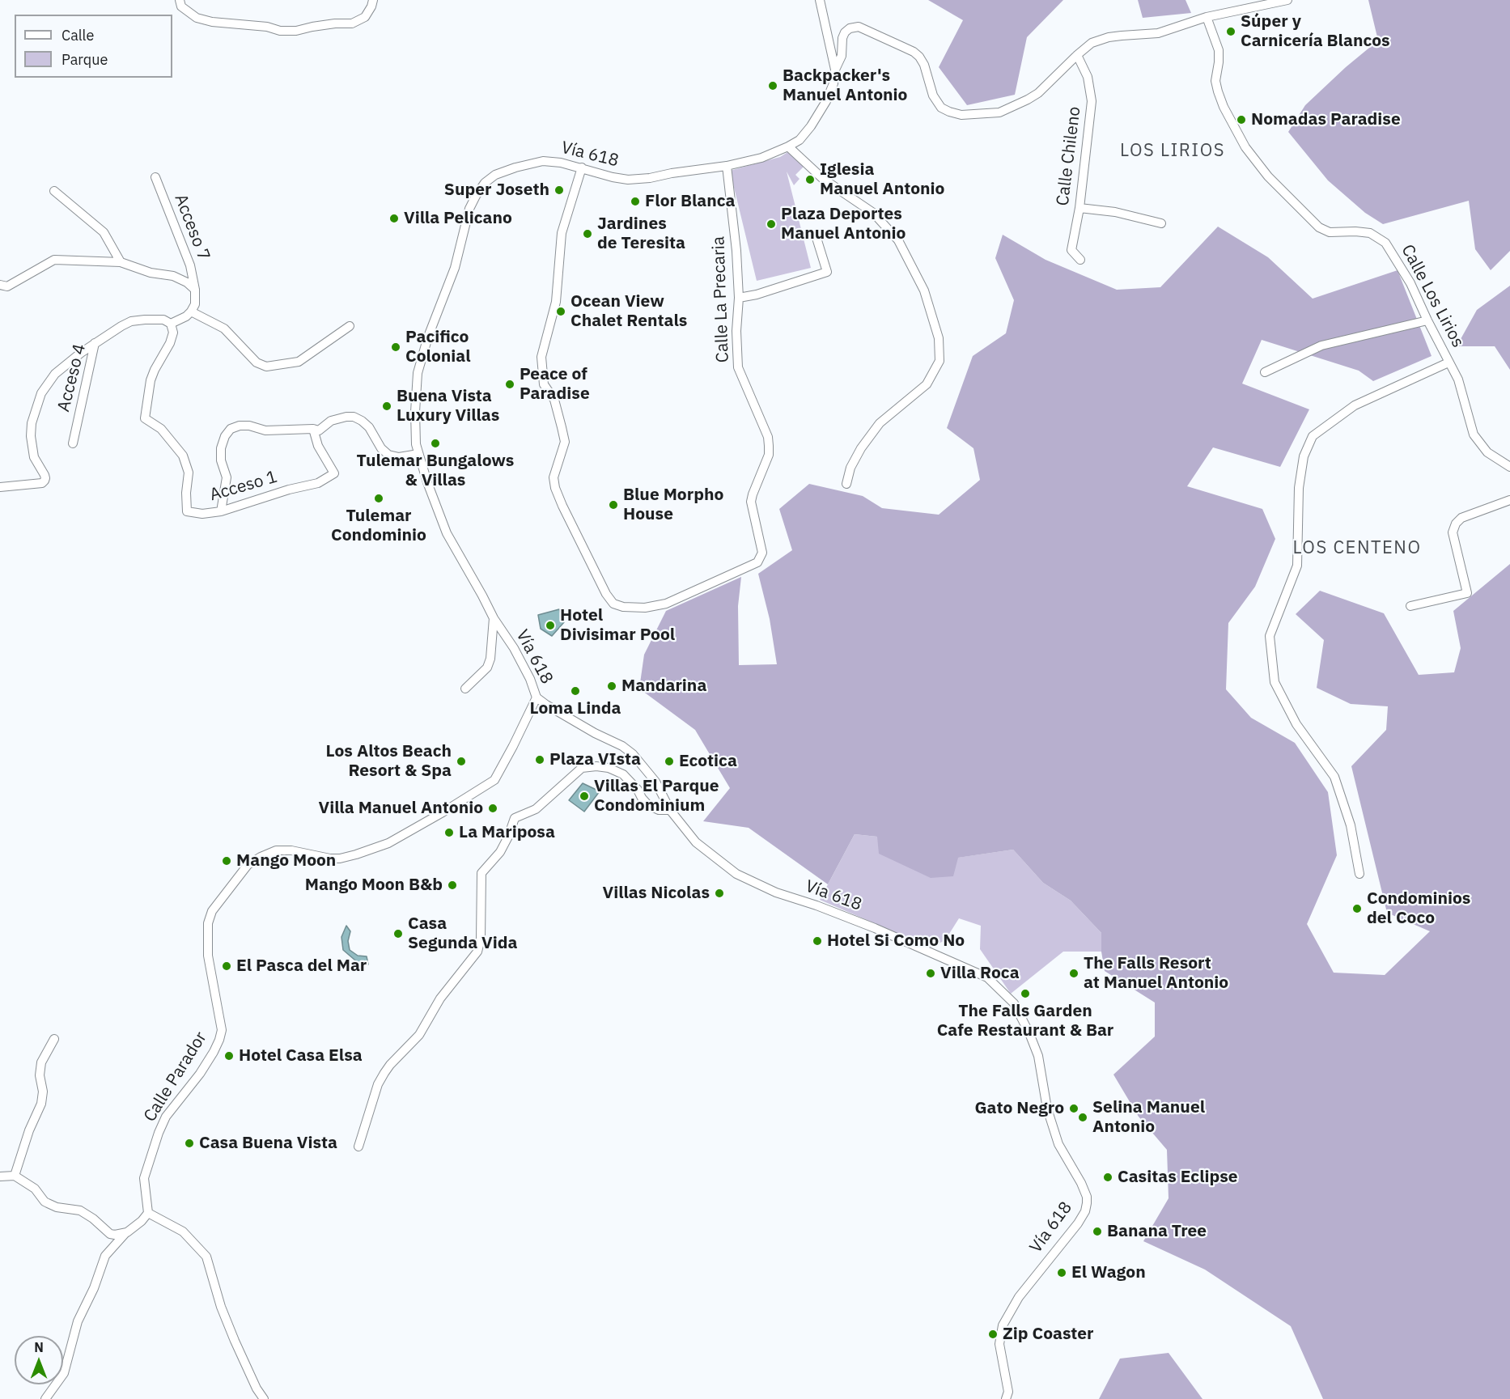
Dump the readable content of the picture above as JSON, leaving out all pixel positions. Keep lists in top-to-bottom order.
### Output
{
  "streets": {
    "street": [
      "Vía 618",
      "Calle Chileno",
      "Acceso 7",
      "Calle Los Lirios",
      "Calle La Precaria",
      "Acceso 4",
      "Acceso 1",
      "Calle Parador"
    ]
  },
  "crossings": [
    ["Vía 618", "Calle La Precaria"],
    ["Vía 618", "Calle Parador"],
    ["Acceso 4", "Acceso 1"]
  ],
  "districts": ["LOS LIRIOS", "LOS CENTENO"],
  "places": [
    "Súper y Carnicería Blancos",
    "Backpacker's Manuel Antonio",
    "Nomadas Paradise",
    "Iglesia Manuel Antonio",
    "Super Joseth",
    "Flor Blanca",
    "Villa Pelicano",
    "Plaza Deportes Manuel Antonio",
    "Jardines de Teresita",
    "Ocean View Chalet Rentals",
    "Pacifico Colonial",
    "Peace of Paradise",
    "Buena Vista Luxury Villas",
    "Tulemar Bungalows & Villas",
    "Tulemar Condominio",
    "Blue Morpho House",
    "Hotel Divisimar Pool",
    "Mandarina",
    "Loma Linda",
    "Plaza VIsta",
    "Los Altos Beach Resort & Spa",
    "Ecotica",
    "Villas El Parque Condominium",
    "Villa Manuel Antonio",
    "La Mariposa",
    "Mango Moon",
    "Mango Moon B&b",
    "Villas Nicolas",
    "Condominios del Coco",
    "Casa Segunda Vida",
    "Hotel Si Como No",
    "El Pasca del Mar",
    "Villa Roca",
    "The Falls Resort at Manuel Antonio",
    "The Falls Garden Cafe Restaurant & Bar",
    "Hotel Casa Elsa",
    "Gato Negro",
    "Selina Manuel Antonio",
    "Casa Buena Vista",
    "Casitas Eclipse",
    "Banana Tree",
    "El Wagon",
    "Zip Coaster"
  ],
  "legend": ["Calle", "Parque"],
  "north": "top"
}
